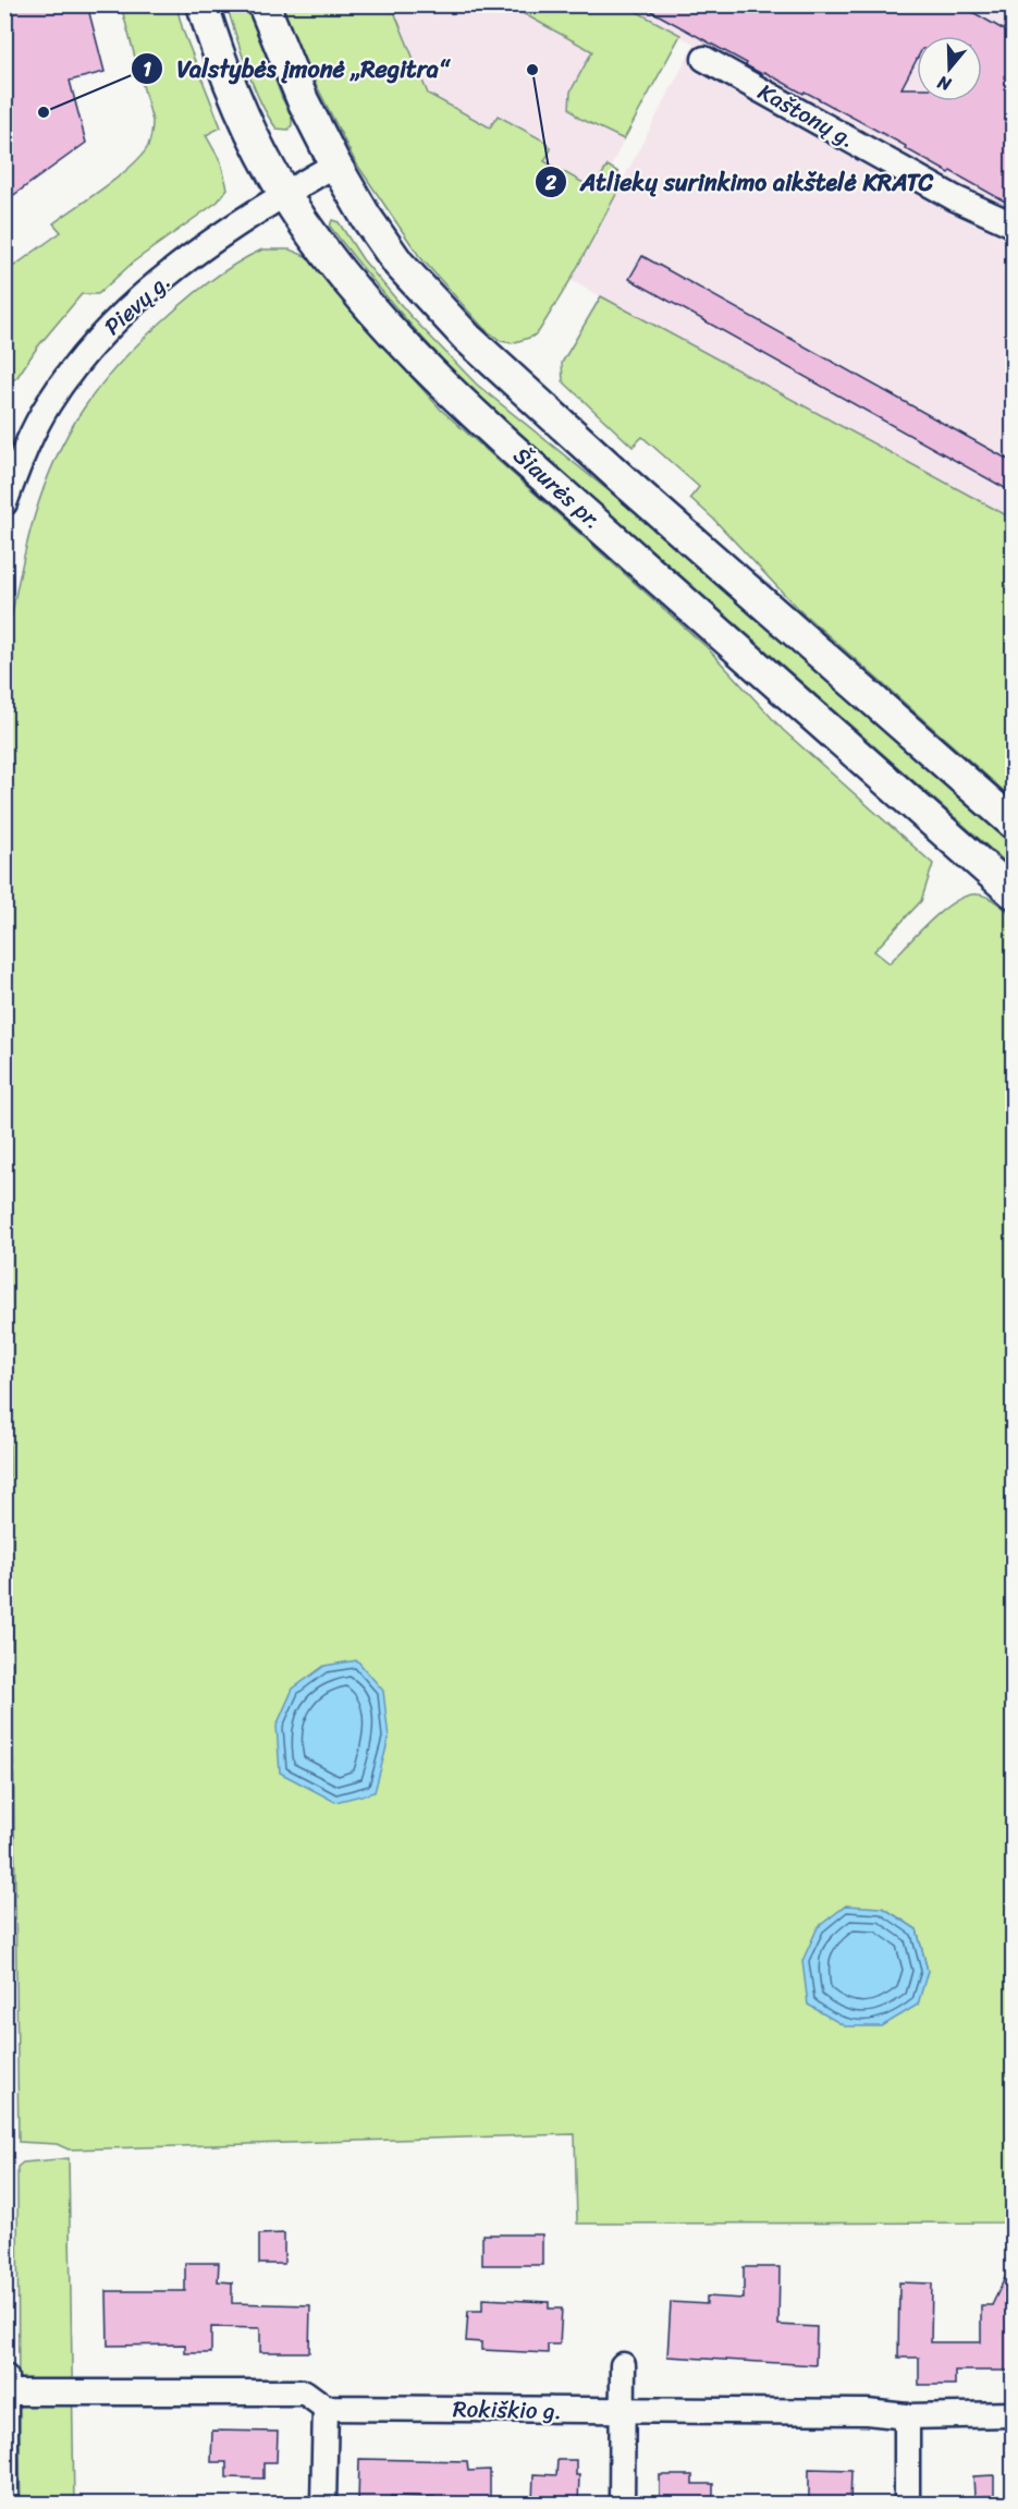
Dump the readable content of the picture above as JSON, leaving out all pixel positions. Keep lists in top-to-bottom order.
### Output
{
  "streets": {
    "main road": ["Šiaurės pr."],
    "street": ["Kaštonų g.", "Pievų g.", "Rokiškio g."]
  },
  "crossings": [
    ["Pievų g.", "Šiaurės pr."]
  ],
  "places": ["Atliekų surinkimo aikštelė KRATC", "Valstybės įmonė „Regitra“"],
  "north": "bottom"
}
